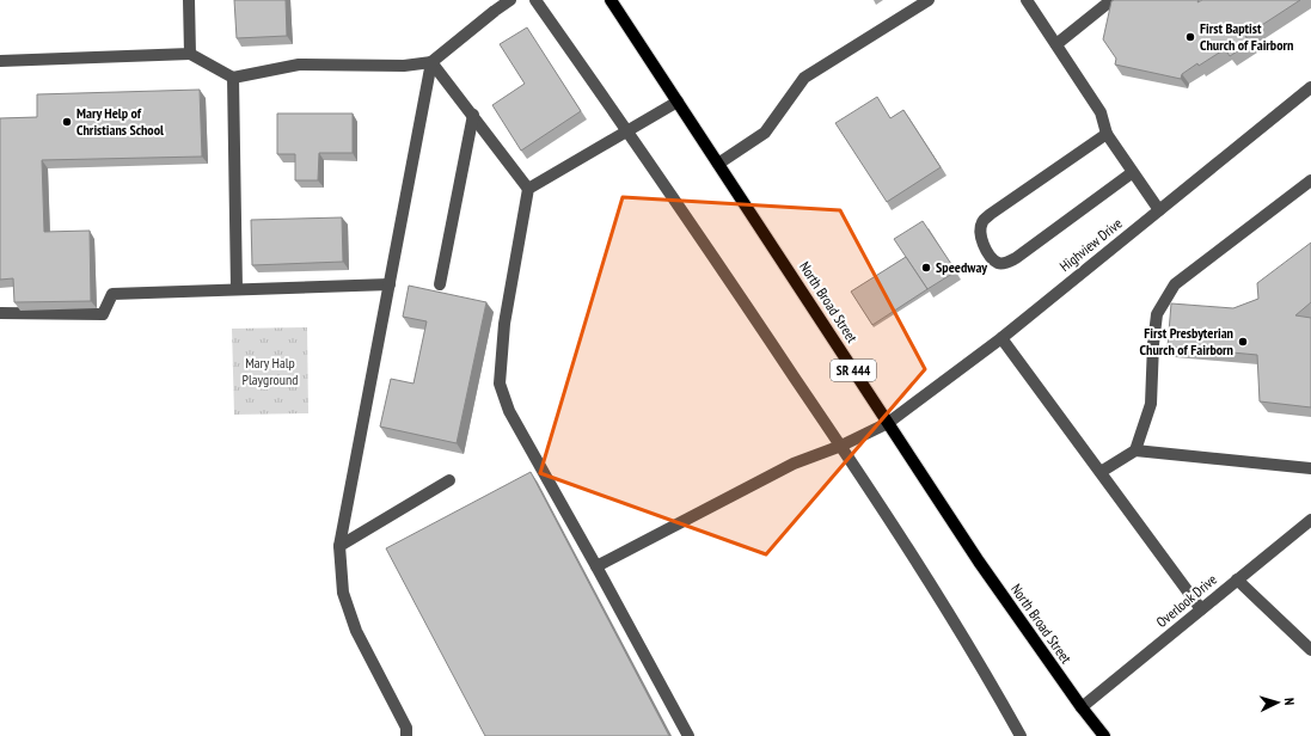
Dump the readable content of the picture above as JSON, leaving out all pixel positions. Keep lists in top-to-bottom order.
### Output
{
  "streets": {
    "main road": ["North Broad Street", "SR 444"],
    "street": ["Highview Drive", "Overlook Drive"]
  },
  "crossings": [
    ["Highview Drive", "North Broad Street"],
    ["North Broad Street", "Overlook Drive"]
  ],
  "parks": ["Mary Halp Playground"],
  "places": [
    "First Baptist Church of Fairborn",
    "Mary Help of Christians School",
    "Speedway",
    "First Presbyterian Church of Fairborn"
  ],
  "north": "right"
}
